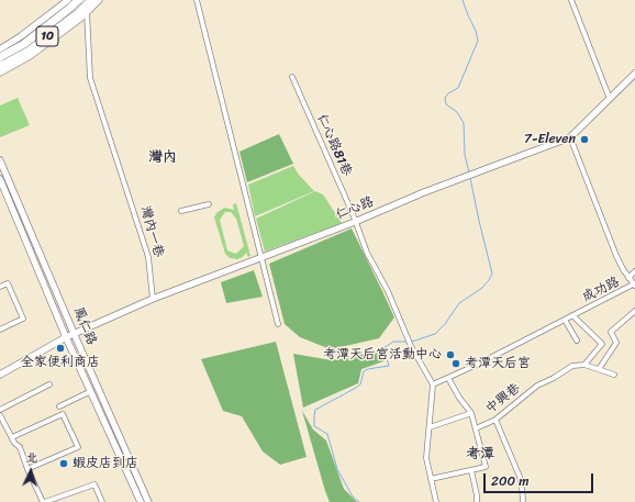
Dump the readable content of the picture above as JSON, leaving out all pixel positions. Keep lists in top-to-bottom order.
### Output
{
  "streets": {
    "highway": ["10"],
    "street": [
      "仁心路81巷",
      "仁心路",
      "灣內一巷",
      "成功路",
      "鳳仁路",
      "中興巷"
    ]
  },
  "crossings": [
    ["仁心路81巷", "仁心路"],
    ["仁心路", "灣內一巷"],
    ["仁心路", "成功路"],
    ["仁心路", "鳳仁路"],
    ["成功路", "中興巷"]
  ],
  "districts": ["灣内", "考潭"],
  "places": [
    "7-Eleven",
    "全家便利商店",
    "考潭天后宮活動中心",
    "考潭天后宮",
    "蝦皮店到店"
  ],
  "scale_bar": "200 m",
  "north": "top"
}
